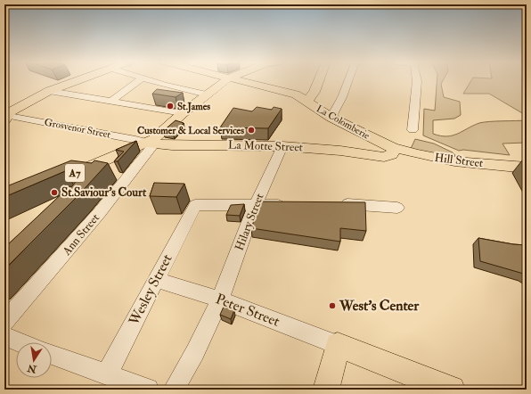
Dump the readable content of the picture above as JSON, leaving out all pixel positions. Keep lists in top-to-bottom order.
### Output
{
  "streets": {
    "main road": [
      "La Colomberie",
      "La Motte Street",
      "Hill Street",
      "A7"
    ],
    "street": [
      "Grosvenor Street",
      "Hilary Street",
      "Ann Street",
      "Wesley Street",
      "Peter Street"
    ]
  },
  "crossings": [
    ["La Colomberie", "La Motte Street"],
    ["La Colomberie", "Hill Street"],
    ["Grosvenor Street", "La Motte Street"],
    ["Grosvenor Street", "A7"],
    ["Grosvenor Street", "Ann Street"],
    ["La Motte Street", "Hill Street"],
    ["La Motte Street", "A7"],
    ["La Motte Street", "Hilary Street"],
    ["La Motte Street", "Ann Street"],
    ["A7", "Ann Street"],
    ["Hilary Street", "Wesley Street"],
    ["Hilary Street", "Peter Street"],
    ["Wesley Street", "Peter Street"]
  ],
  "places": [
    "St.James",
    "Customer & Local Services",
    "St.Saviour's Court",
    "West's Center"
  ],
  "north": "bottom"
}
